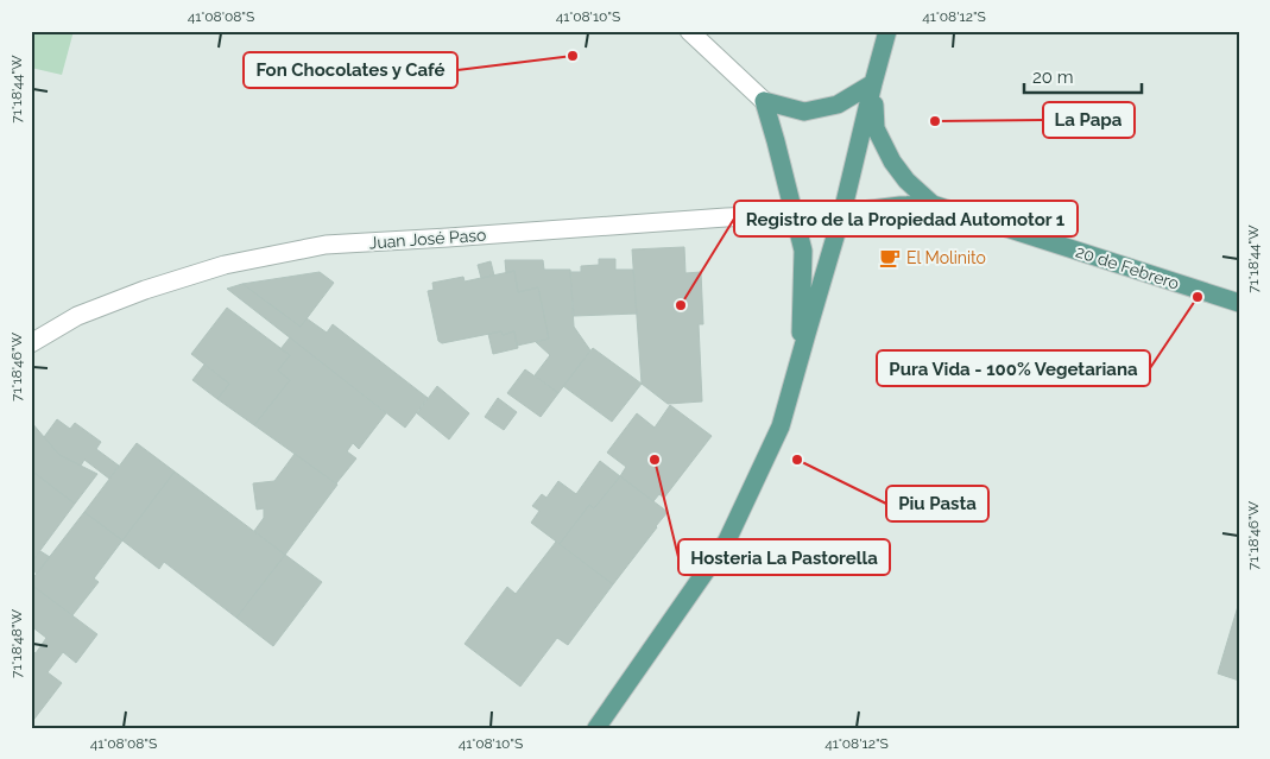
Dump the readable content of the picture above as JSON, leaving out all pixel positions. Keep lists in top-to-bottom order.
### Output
{
  "streets": {
    "main road": ["20 de Febrero"],
    "street": ["Juan José Paso"]
  },
  "crossings": [
    ["Juan José Paso", "20 de Febrero"]
  ],
  "places": {
    "other": [
      "Fon Chocolates y Café",
      "La Papa",
      "Pura Vida - 100% Vegetariana",
      "Registro de la Propiedad Automotor 1",
      "Hosteria La Pastorella",
      "Piu Pasta"
    ],
    "cafe": ["El Molinito"]
  },
  "scale_bar": "20 m",
  "coordinates": [
    "41°08'08\"S",
    "41°08'10\"S",
    "41°08'12\"S",
    "71°18'44\"W",
    "71°18'46\"W",
    "71°18'48\"W"
  ]
}
